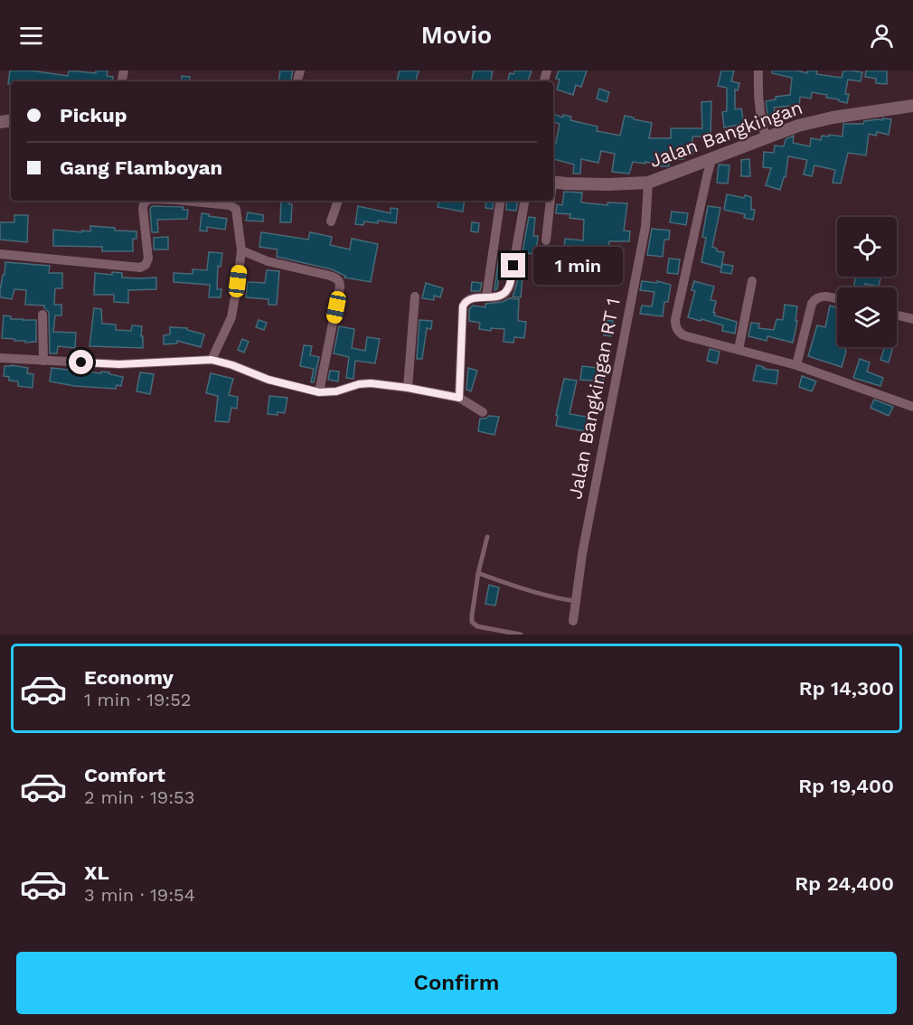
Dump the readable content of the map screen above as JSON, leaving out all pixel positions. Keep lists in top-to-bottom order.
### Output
{
  "streets": {
    "street": ["Jalan Bangkingan", "Jalan Bangkingan RT 1"]
  },
  "crossings": [
    ["Jalan Bangkingan", "Jalan Bangkingan RT 1"]
  ],
  "page": {
    "header": "Movio",
    "banner": ["Pickup", "Gang Flamboyan"],
    "bubble": "1 min",
    "list": [
      {
        "name": "Economy",
        "note": "1 min · 19:52",
        "value": "Rp 14,300"
      },
      {
        "name": "Comfort",
        "note": "2 min · 19:53",
        "value": "Rp 19,400"
      },
      {
        "name": "XL",
        "note": "3 min · 19:54",
        "value": "Rp 24,400"
      }
    ],
    "buttons": "Confirm"
  }
}
